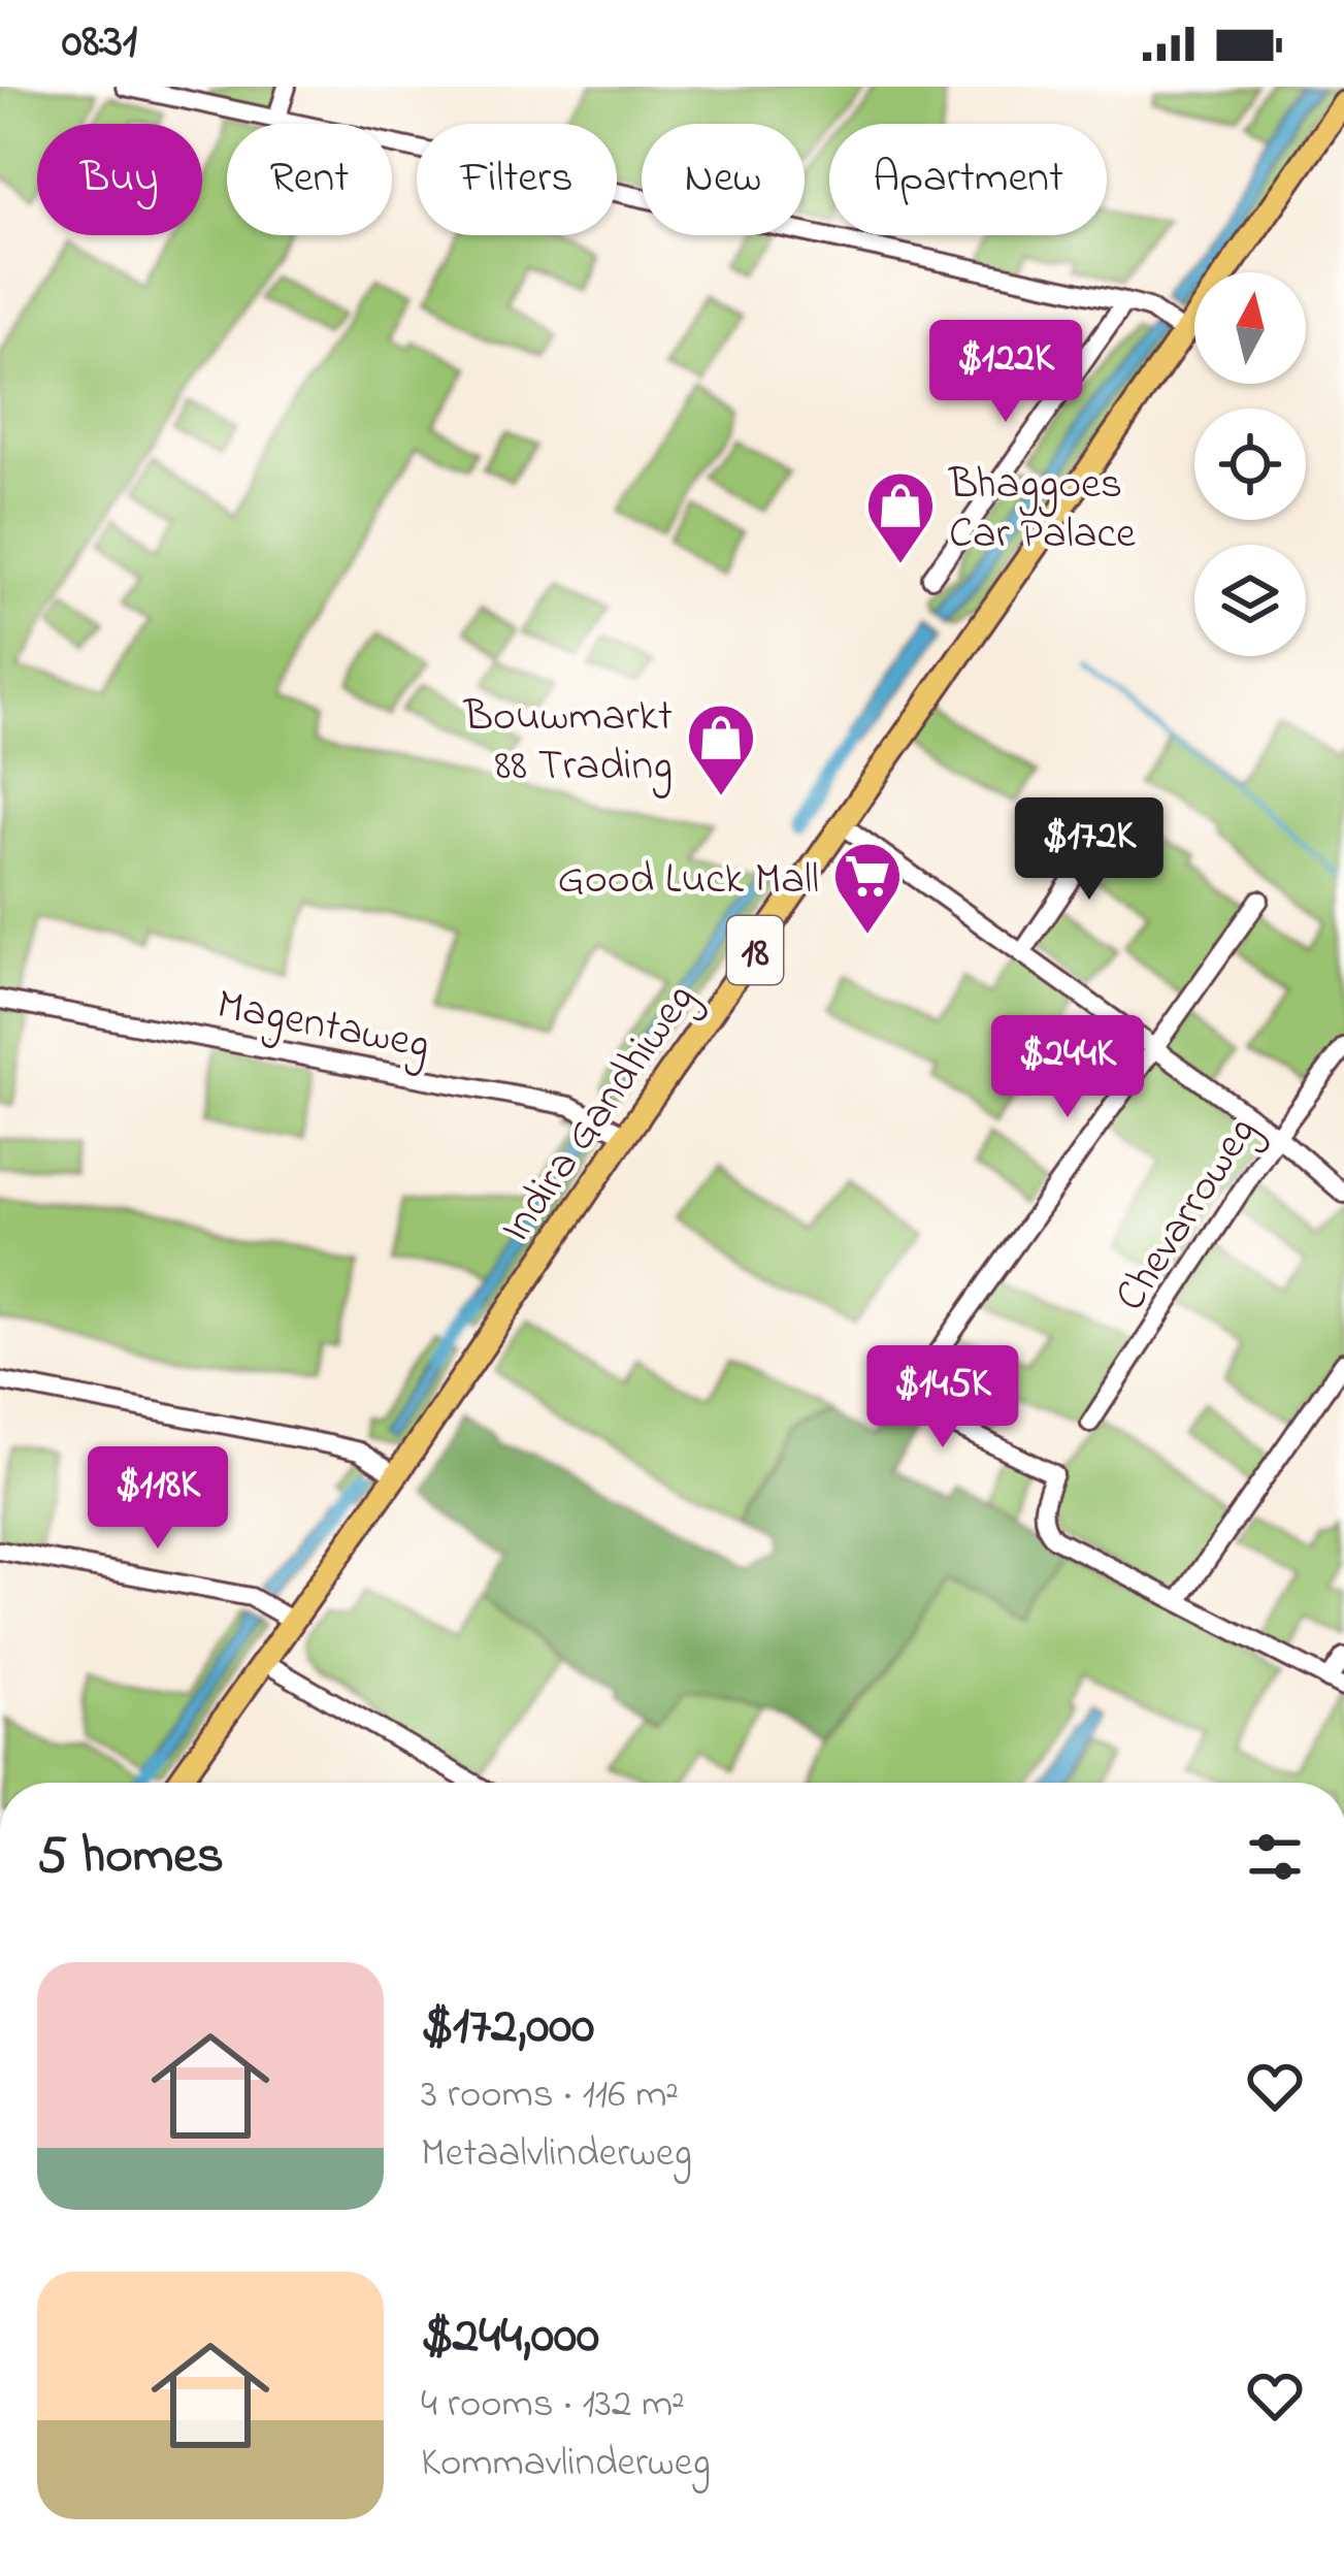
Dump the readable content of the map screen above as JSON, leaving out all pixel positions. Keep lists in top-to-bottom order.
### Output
{
  "streets": {
    "main road": ["18", "Indira Gandhiweg"],
    "street": ["Magentaweg", "Chevarroweg"]
  },
  "crossings": [
    ["Magentaweg", "Indira Gandhiweg"]
  ],
  "places": {
    "shop": ["Bhaggoes Car Palace", "Bouwmarkt 88 Trading"],
    "supermarket": ["Good Luck Mall"]
  },
  "north": "top",
  "page": {
    "status": "08:31",
    "chip": [
      "Buy",
      "Rent",
      "Filters",
      "New",
      "Apartment"
    ],
    "price": [
      "$122K",
      "$172K",
      "$244K",
      "$145K",
      "$118K"
    ],
    "heading": "5 homes",
    "list": [
      {
        "name": "$172,000",
        "note": "3 rooms · 116 m² · Metaalvlinderweg"
      },
      {
        "name": "$244,000",
        "note": "4 rooms · 132 m² · Kommavlinderweg"
      }
    ]
  }
}
